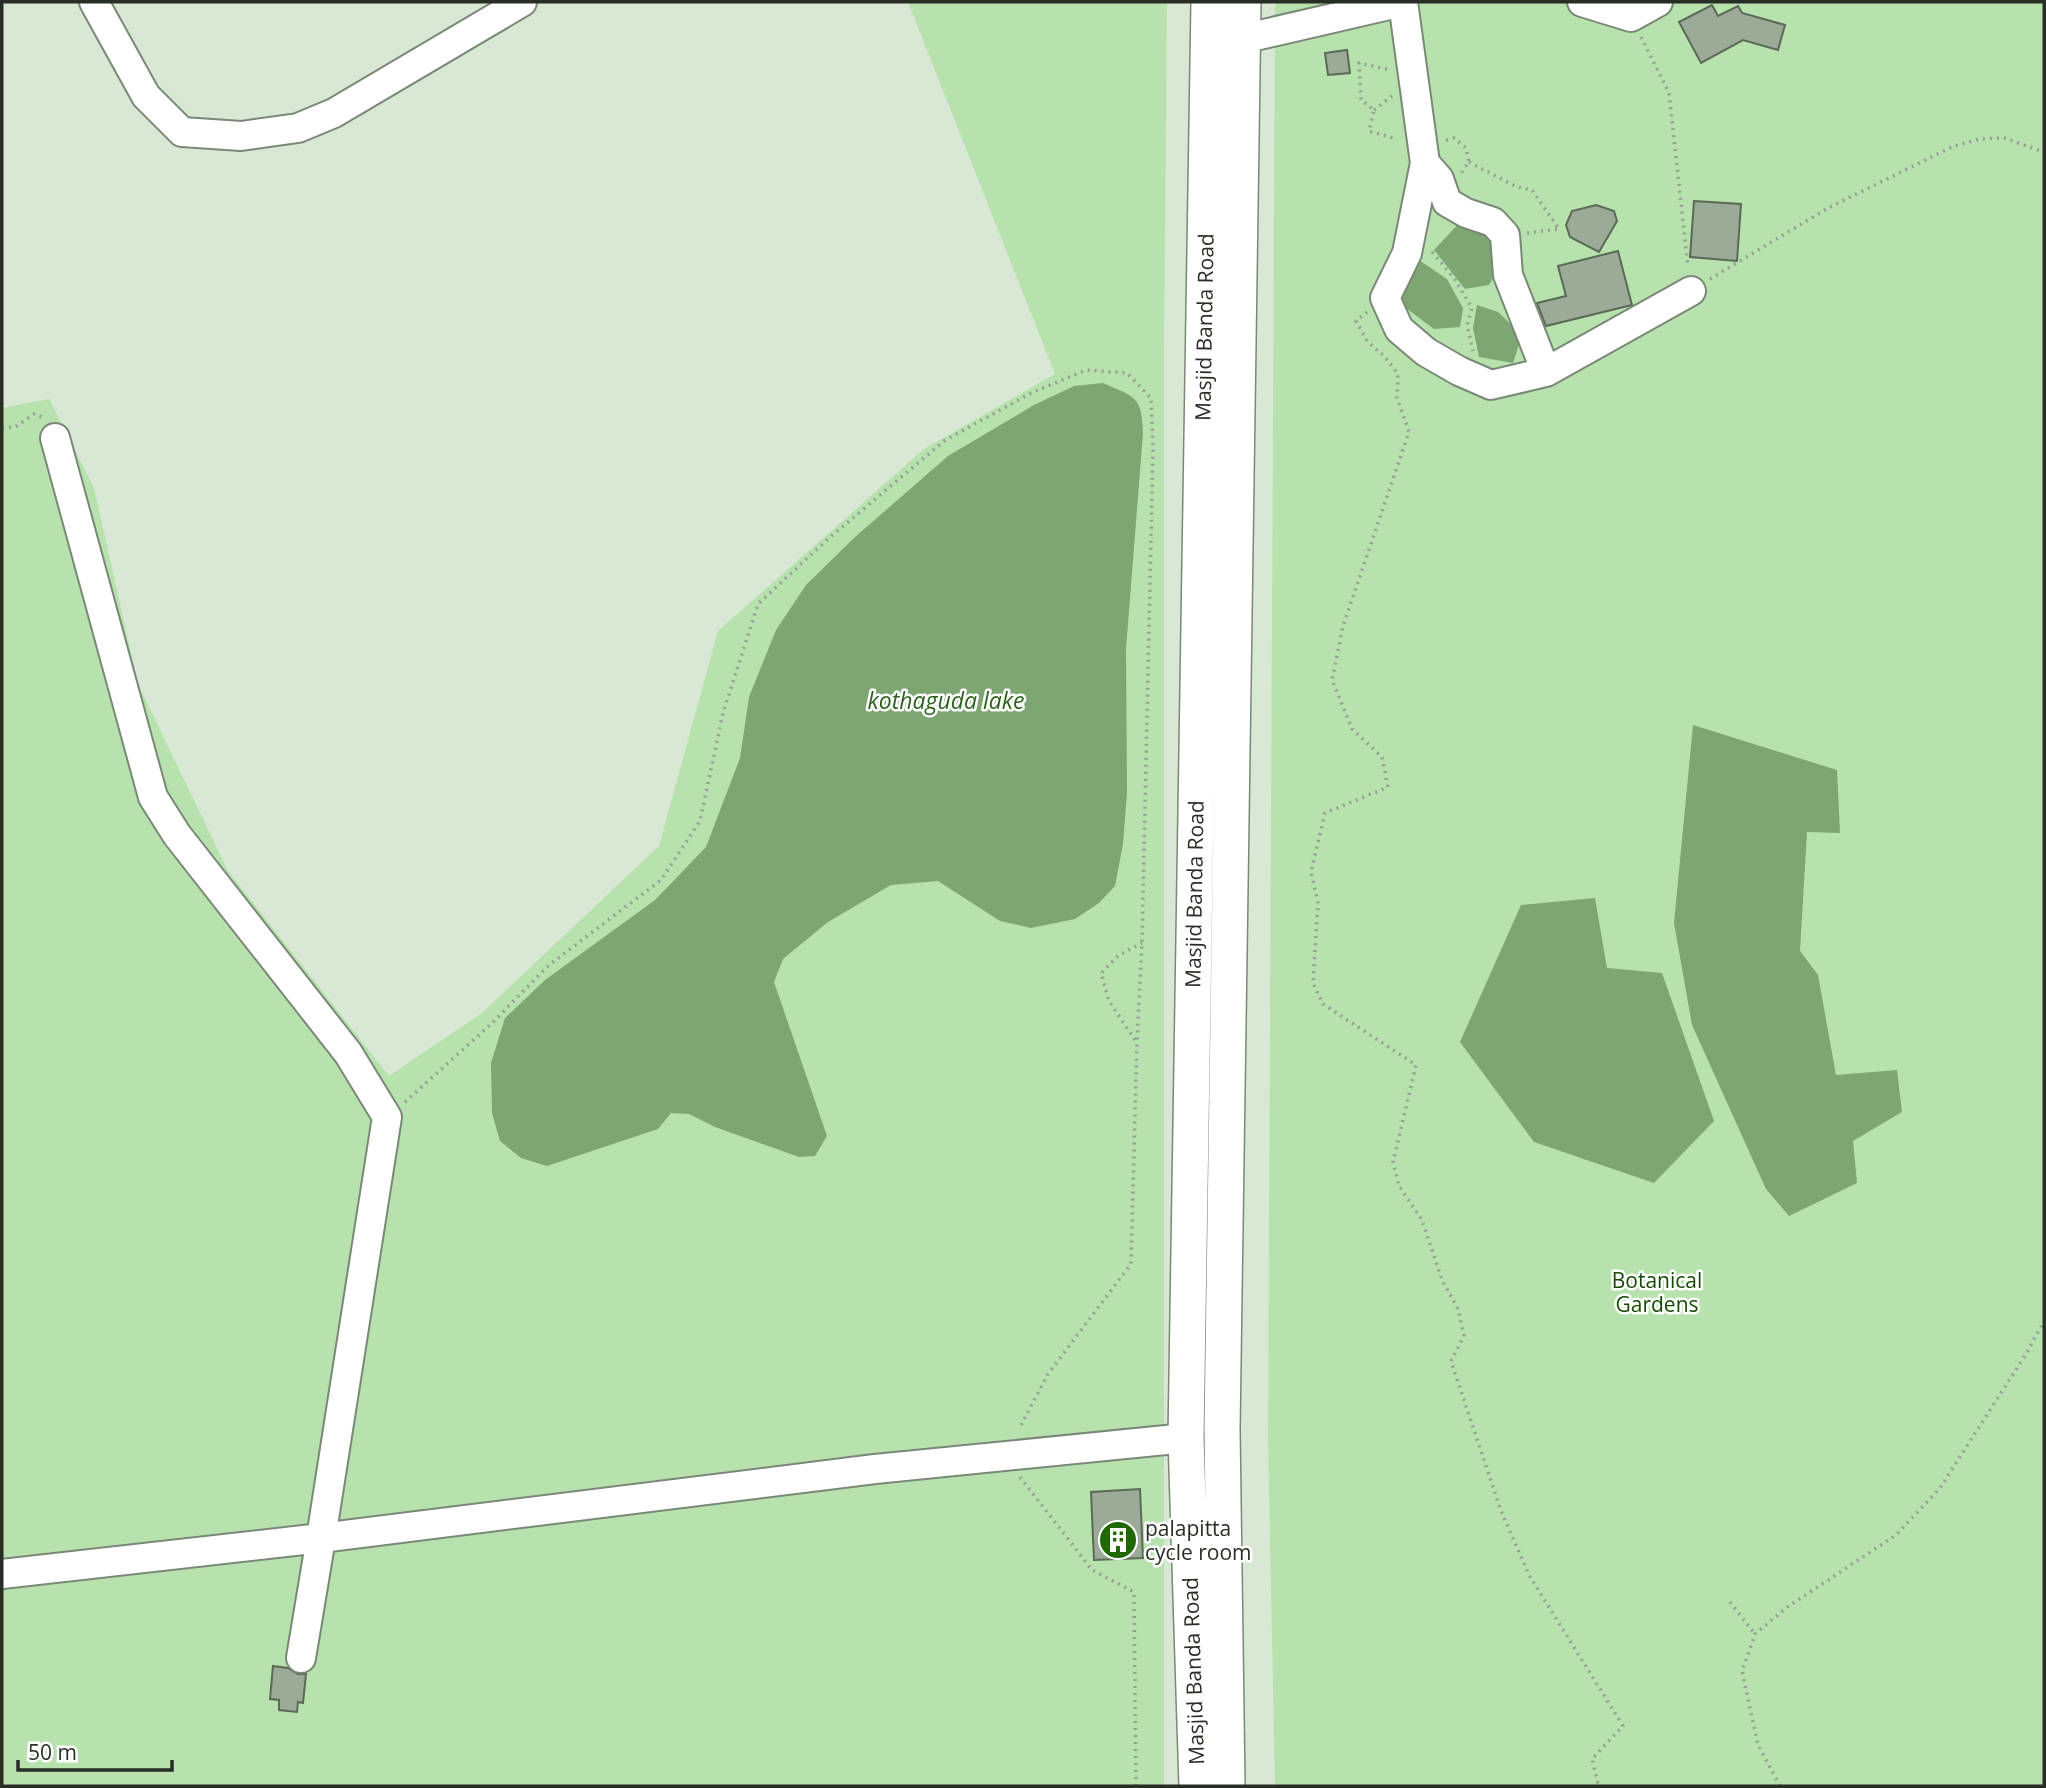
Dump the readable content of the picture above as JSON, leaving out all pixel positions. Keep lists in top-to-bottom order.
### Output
{
  "streets": {
    "main road": ["Masjid Banda Road"]
  },
  "water": ["kothaguda lake"],
  "parks": ["Botanical Gardens"],
  "places": {
    "building": ["palapitta cycle room"]
  },
  "scale_bar": "50 m"
}
